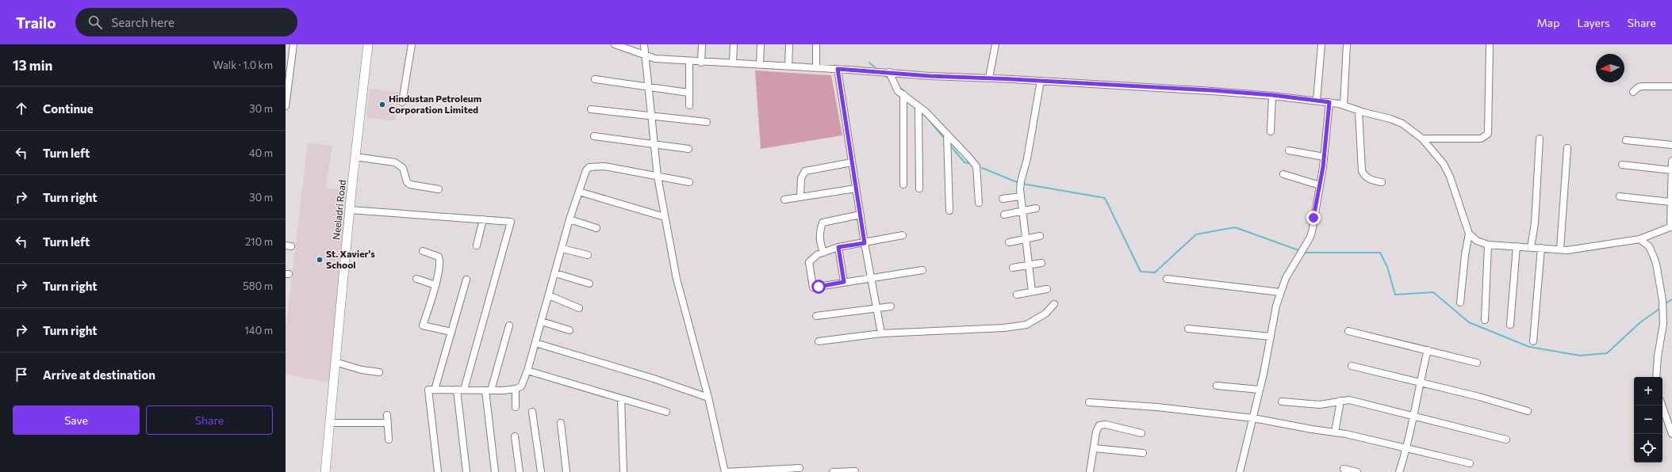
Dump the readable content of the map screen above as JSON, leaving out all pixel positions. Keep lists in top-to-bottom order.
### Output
{
  "streets": {
    "main road": ["Neeladri Road"]
  },
  "places": ["Hindustan Petroleum Corporation Limited", "St. Xavier's School"],
  "north": "left",
  "page": {
    "header": "Trailo",
    "search": "Search here",
    "nav": ["Map", "Layers", "Share"],
    "heading": ["13 min", "Walk · 1.0 km"],
    "list": [
      ["Continue", "30 m"],
      ["Turn left", "40 m"],
      ["Turn right", "30 m"],
      ["Turn left", "210 m"],
      ["Turn right", "580 m"],
      ["Turn right", "140 m"],
      "Arrive at destination"
    ],
    "map_buttons": ["+", "−"],
    "buttons": ["Save", "Share"]
  }
}
